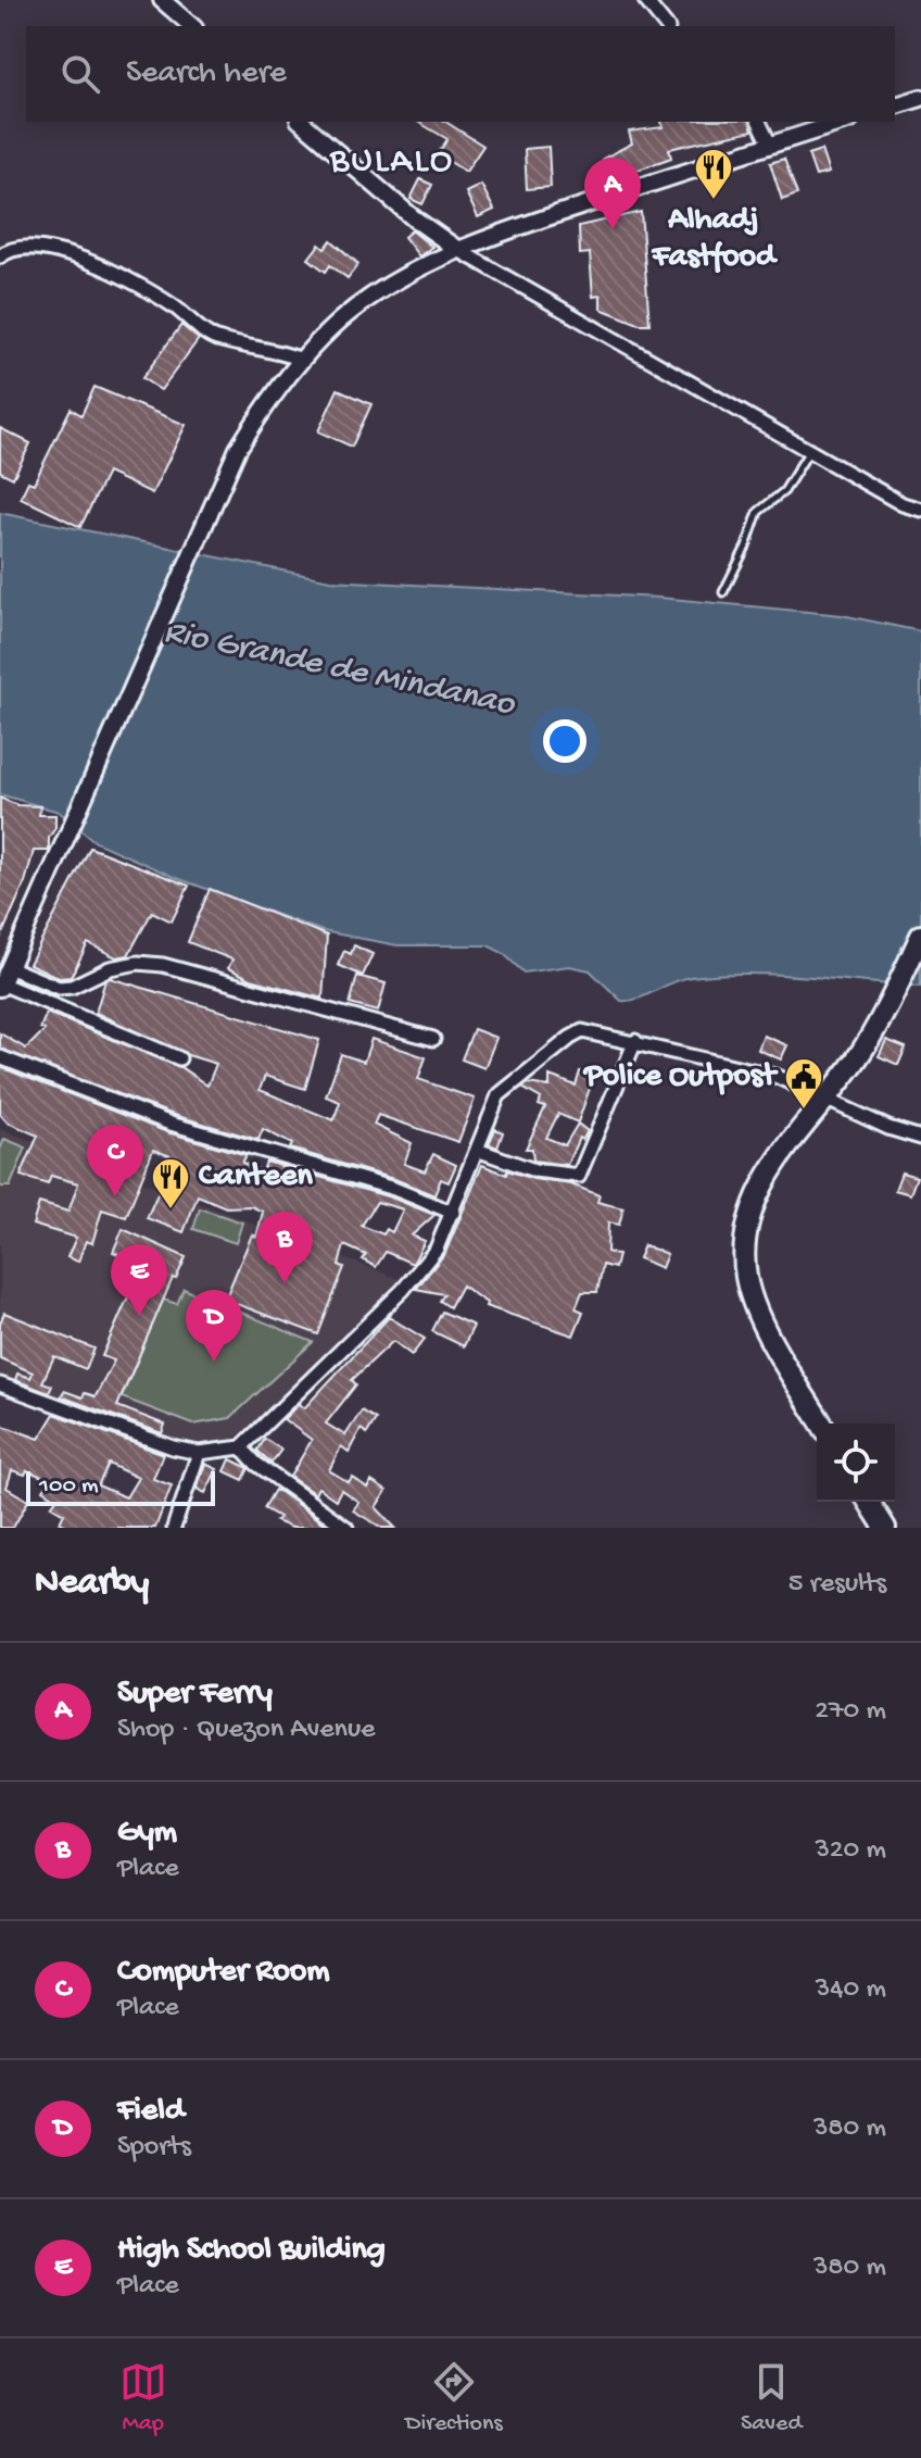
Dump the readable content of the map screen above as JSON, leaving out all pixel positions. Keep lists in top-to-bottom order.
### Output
{
  "districts": ["BULALO"],
  "water": ["Rio Grande de Mindanao"],
  "places": {
    "restaurant": ["Alhadj Fastfood", "Canteen"],
    "public building": ["Police Outpost"]
  },
  "scale_bar": "100 m",
  "page": {
    "search": "Search here",
    "pins": [
      "A",
      "C",
      "B",
      "E",
      "D"
    ],
    "scale": "100 m",
    "heading": ["Nearby", "5 results"],
    "list": [
      {
        "mark": "A",
        "name": "Super Ferry",
        "note": "Shop · Quezon Avenue",
        "value": "270 m"
      },
      {
        "mark": "B",
        "name": "Gym",
        "note": "Place",
        "value": "320 m"
      },
      {
        "mark": "C",
        "name": "Computer Room",
        "note": "Place",
        "value": "340 m"
      },
      {
        "mark": "D",
        "name": "Field",
        "note": "Sports",
        "value": "380 m"
      },
      {
        "mark": "E",
        "name": "High School Building",
        "note": "Place",
        "value": "380 m"
      }
    ],
    "nav": ["Map", "Directions", "Saved"]
  }
}
